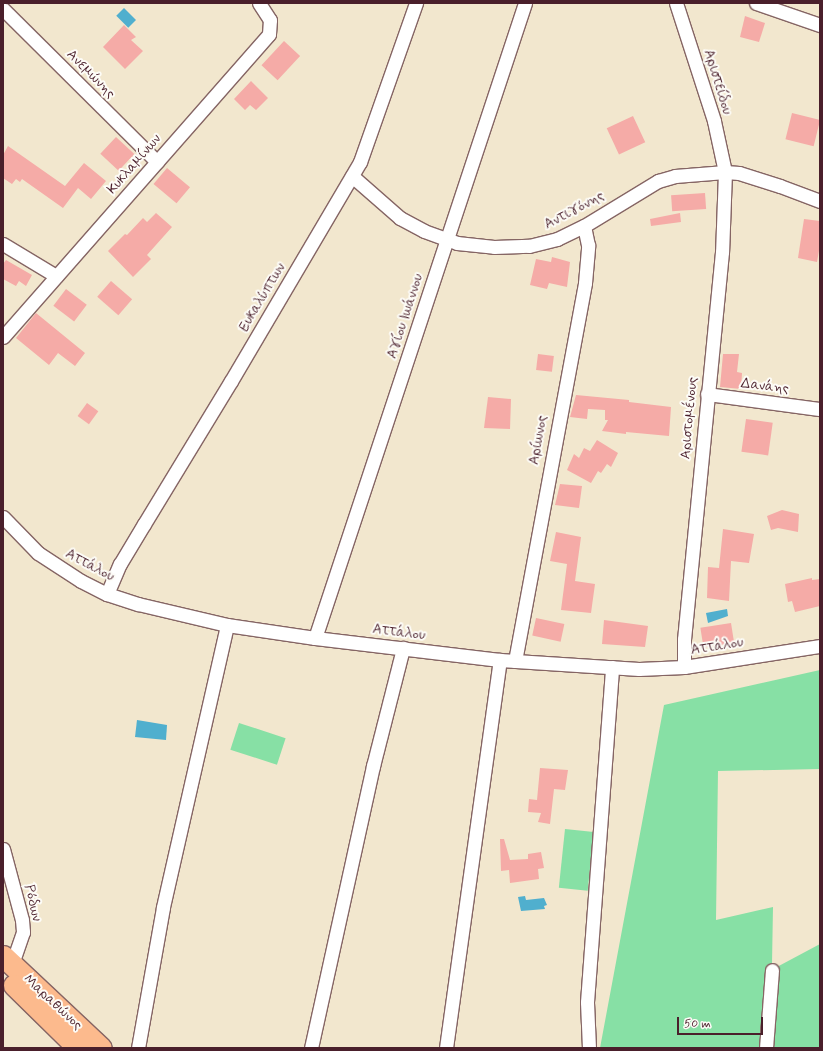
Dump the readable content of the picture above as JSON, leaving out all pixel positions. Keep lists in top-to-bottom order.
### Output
{
  "streets": {
    "main road": ["Μαραθώνος"],
    "street": [
      "Ανεμώνης",
      "Αριστείδου",
      "Κυκλαμίνων",
      "Αντιγόνης",
      "Ευκαλύπτων",
      "Αγίου Ιωάννου",
      "Δανάης",
      "Αριστομένους",
      "Αρίωνος",
      "Αττάλου",
      "Ρόδων"
    ]
  },
  "crossings": [
    ["Ανεμώνης", "Κυκλαμίνων"],
    ["Αριστείδου", "Αντιγόνης"],
    ["Αριστείδου", "Αριστομένους"],
    ["Αντιγόνης", "Ευκαλύπτων"],
    ["Αντιγόνης", "Αγίου Ιωάννου"],
    ["Αντιγόνης", "Αριστομένους"],
    ["Αντιγόνης", "Αρίωνος"],
    ["Ευκαλύπτων", "Αττάλου"],
    ["Αγίου Ιωάννου", "Αττάλου"],
    ["Δανάης", "Αριστομένους"],
    ["Αριστομένους", "Αττάλου"],
    ["Αρίωνος", "Αττάλου"],
    ["Ρόδων", "Μαραθώνος"]
  ],
  "scale_bar": "50 m"
}
